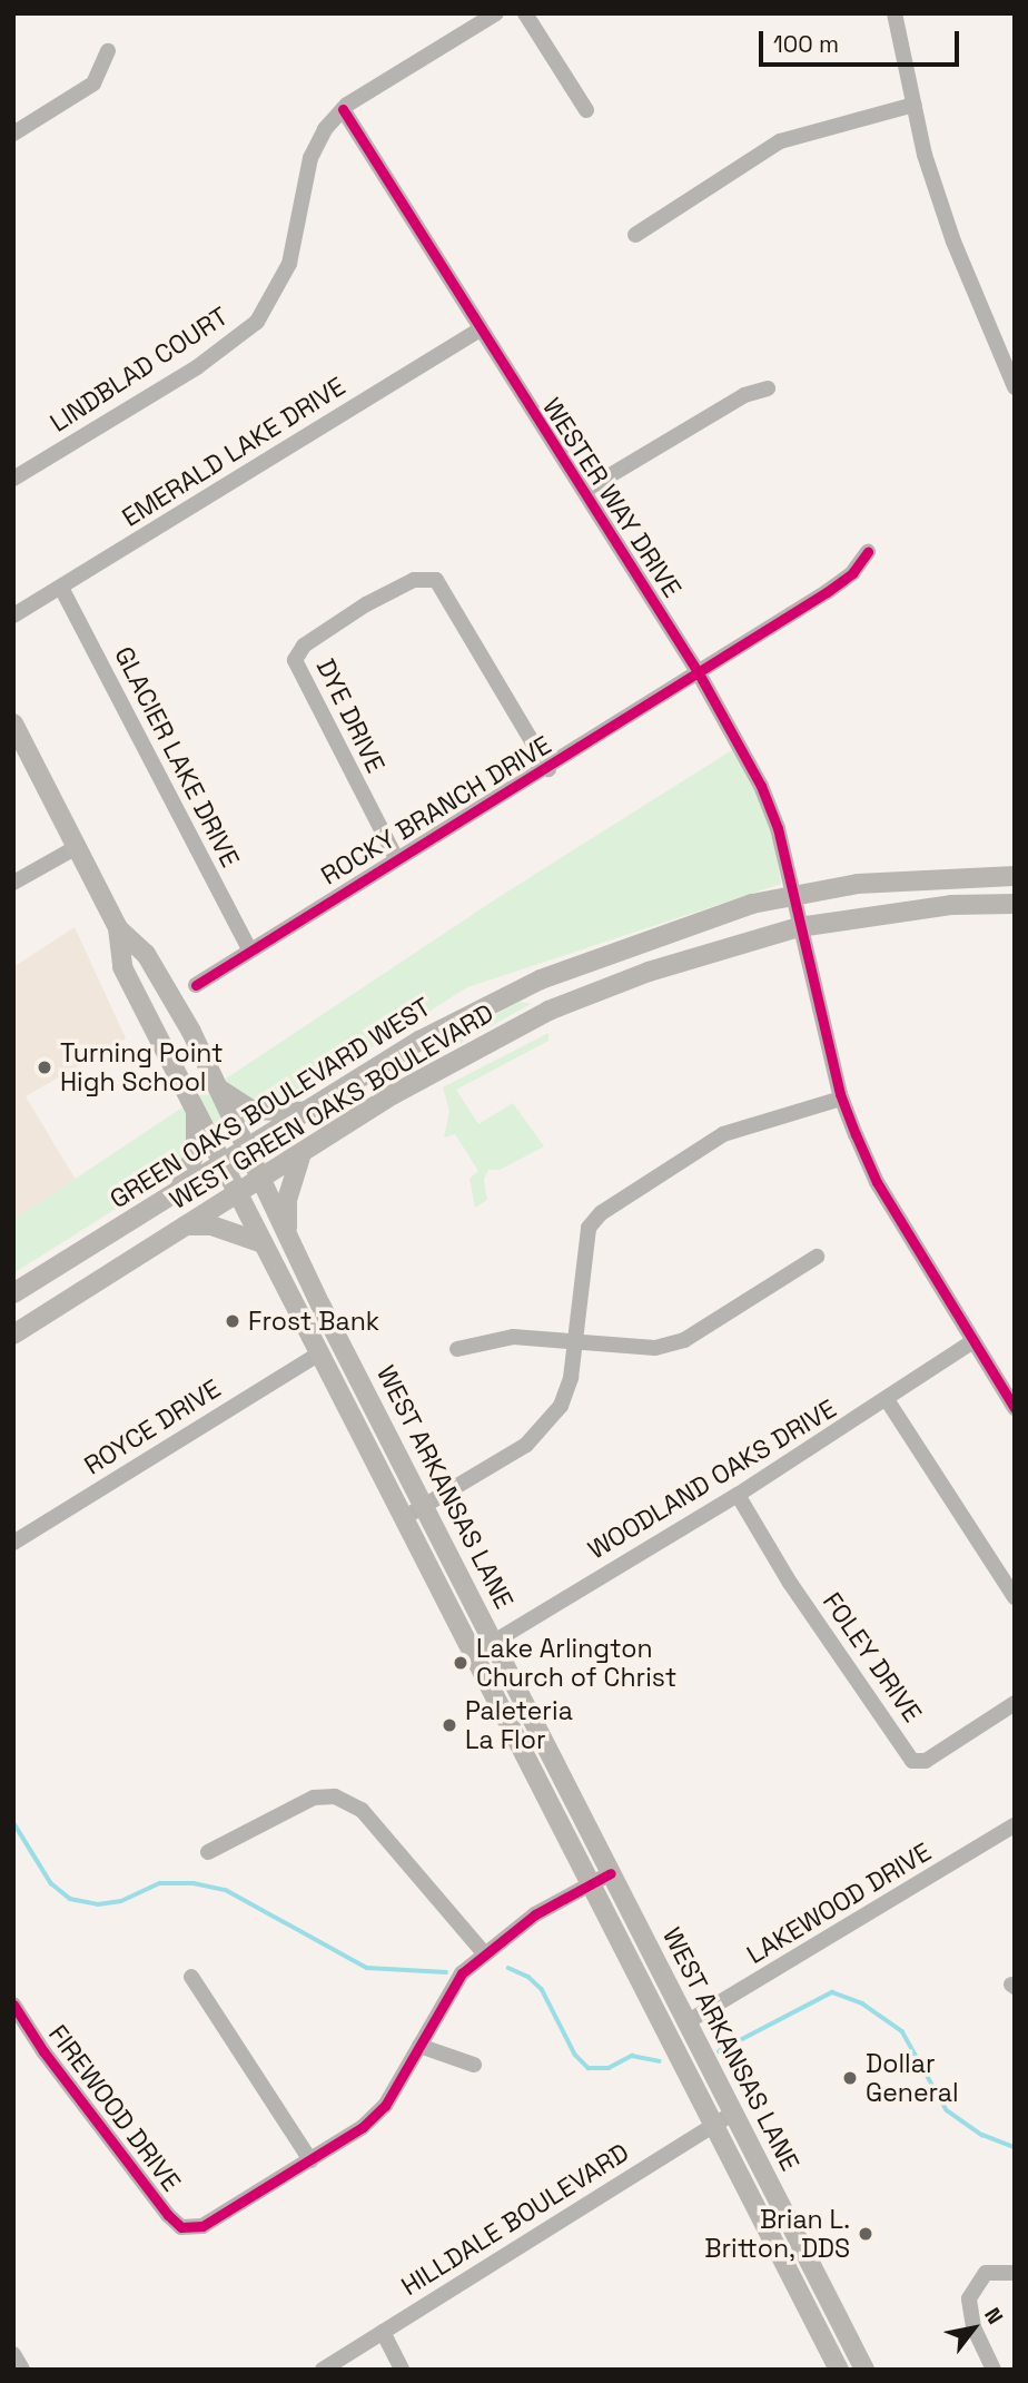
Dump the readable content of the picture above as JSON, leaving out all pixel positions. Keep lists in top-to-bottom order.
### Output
{
  "streets": {
    "main road": ["GREEN OAKS BOULEVARD WEST", "WEST GREEN OAKS BOULEVARD", "WEST ARKANSAS LANE"],
    "street": [
      "LINDBLAD COURT",
      "EMERALD LAKE DRIVE",
      "WESTER WAY DRIVE",
      "DYE DRIVE",
      "GLACIER LAKE DRIVE",
      "ROCKY BRANCH DRIVE",
      "ROYCE DRIVE",
      "WOODLAND OAKS DRIVE",
      "FOLEY DRIVE",
      "LAKEWOOD DRIVE",
      "FIREWOOD DRIVE",
      "HILLDALE BOULEVARD"
    ]
  },
  "crossings": [
    ["LINDBLAD COURT", "WESTER WAY DRIVE"],
    ["EMERALD LAKE DRIVE", "WESTER WAY DRIVE"],
    ["EMERALD LAKE DRIVE", "GLACIER LAKE DRIVE"],
    ["WESTER WAY DRIVE", "ROCKY BRANCH DRIVE"],
    ["WESTER WAY DRIVE", "GREEN OAKS BOULEVARD WEST"],
    ["WESTER WAY DRIVE", "WEST GREEN OAKS BOULEVARD"],
    ["WESTER WAY DRIVE", "WOODLAND OAKS DRIVE"],
    ["DYE DRIVE", "ROCKY BRANCH DRIVE"],
    ["GLACIER LAKE DRIVE", "ROCKY BRANCH DRIVE"],
    ["GREEN OAKS BOULEVARD WEST", "WEST ARKANSAS LANE"],
    ["WEST GREEN OAKS BOULEVARD", "WEST ARKANSAS LANE"],
    ["ROYCE DRIVE", "WEST ARKANSAS LANE"],
    ["WOODLAND OAKS DRIVE", "WEST ARKANSAS LANE"],
    ["WOODLAND OAKS DRIVE", "FOLEY DRIVE"],
    ["WEST ARKANSAS LANE", "LAKEWOOD DRIVE"],
    ["WEST ARKANSAS LANE", "HILLDALE BOULEVARD"]
  ],
  "places": [
    "Turning Point High School",
    "Frost Bank",
    "Lake Arlington Church of Christ",
    "Paleteria La Flor",
    "Dollar General",
    "Brian L. Britton, DDS"
  ],
  "scale_bar": "100 m",
  "north": "top right"
}
